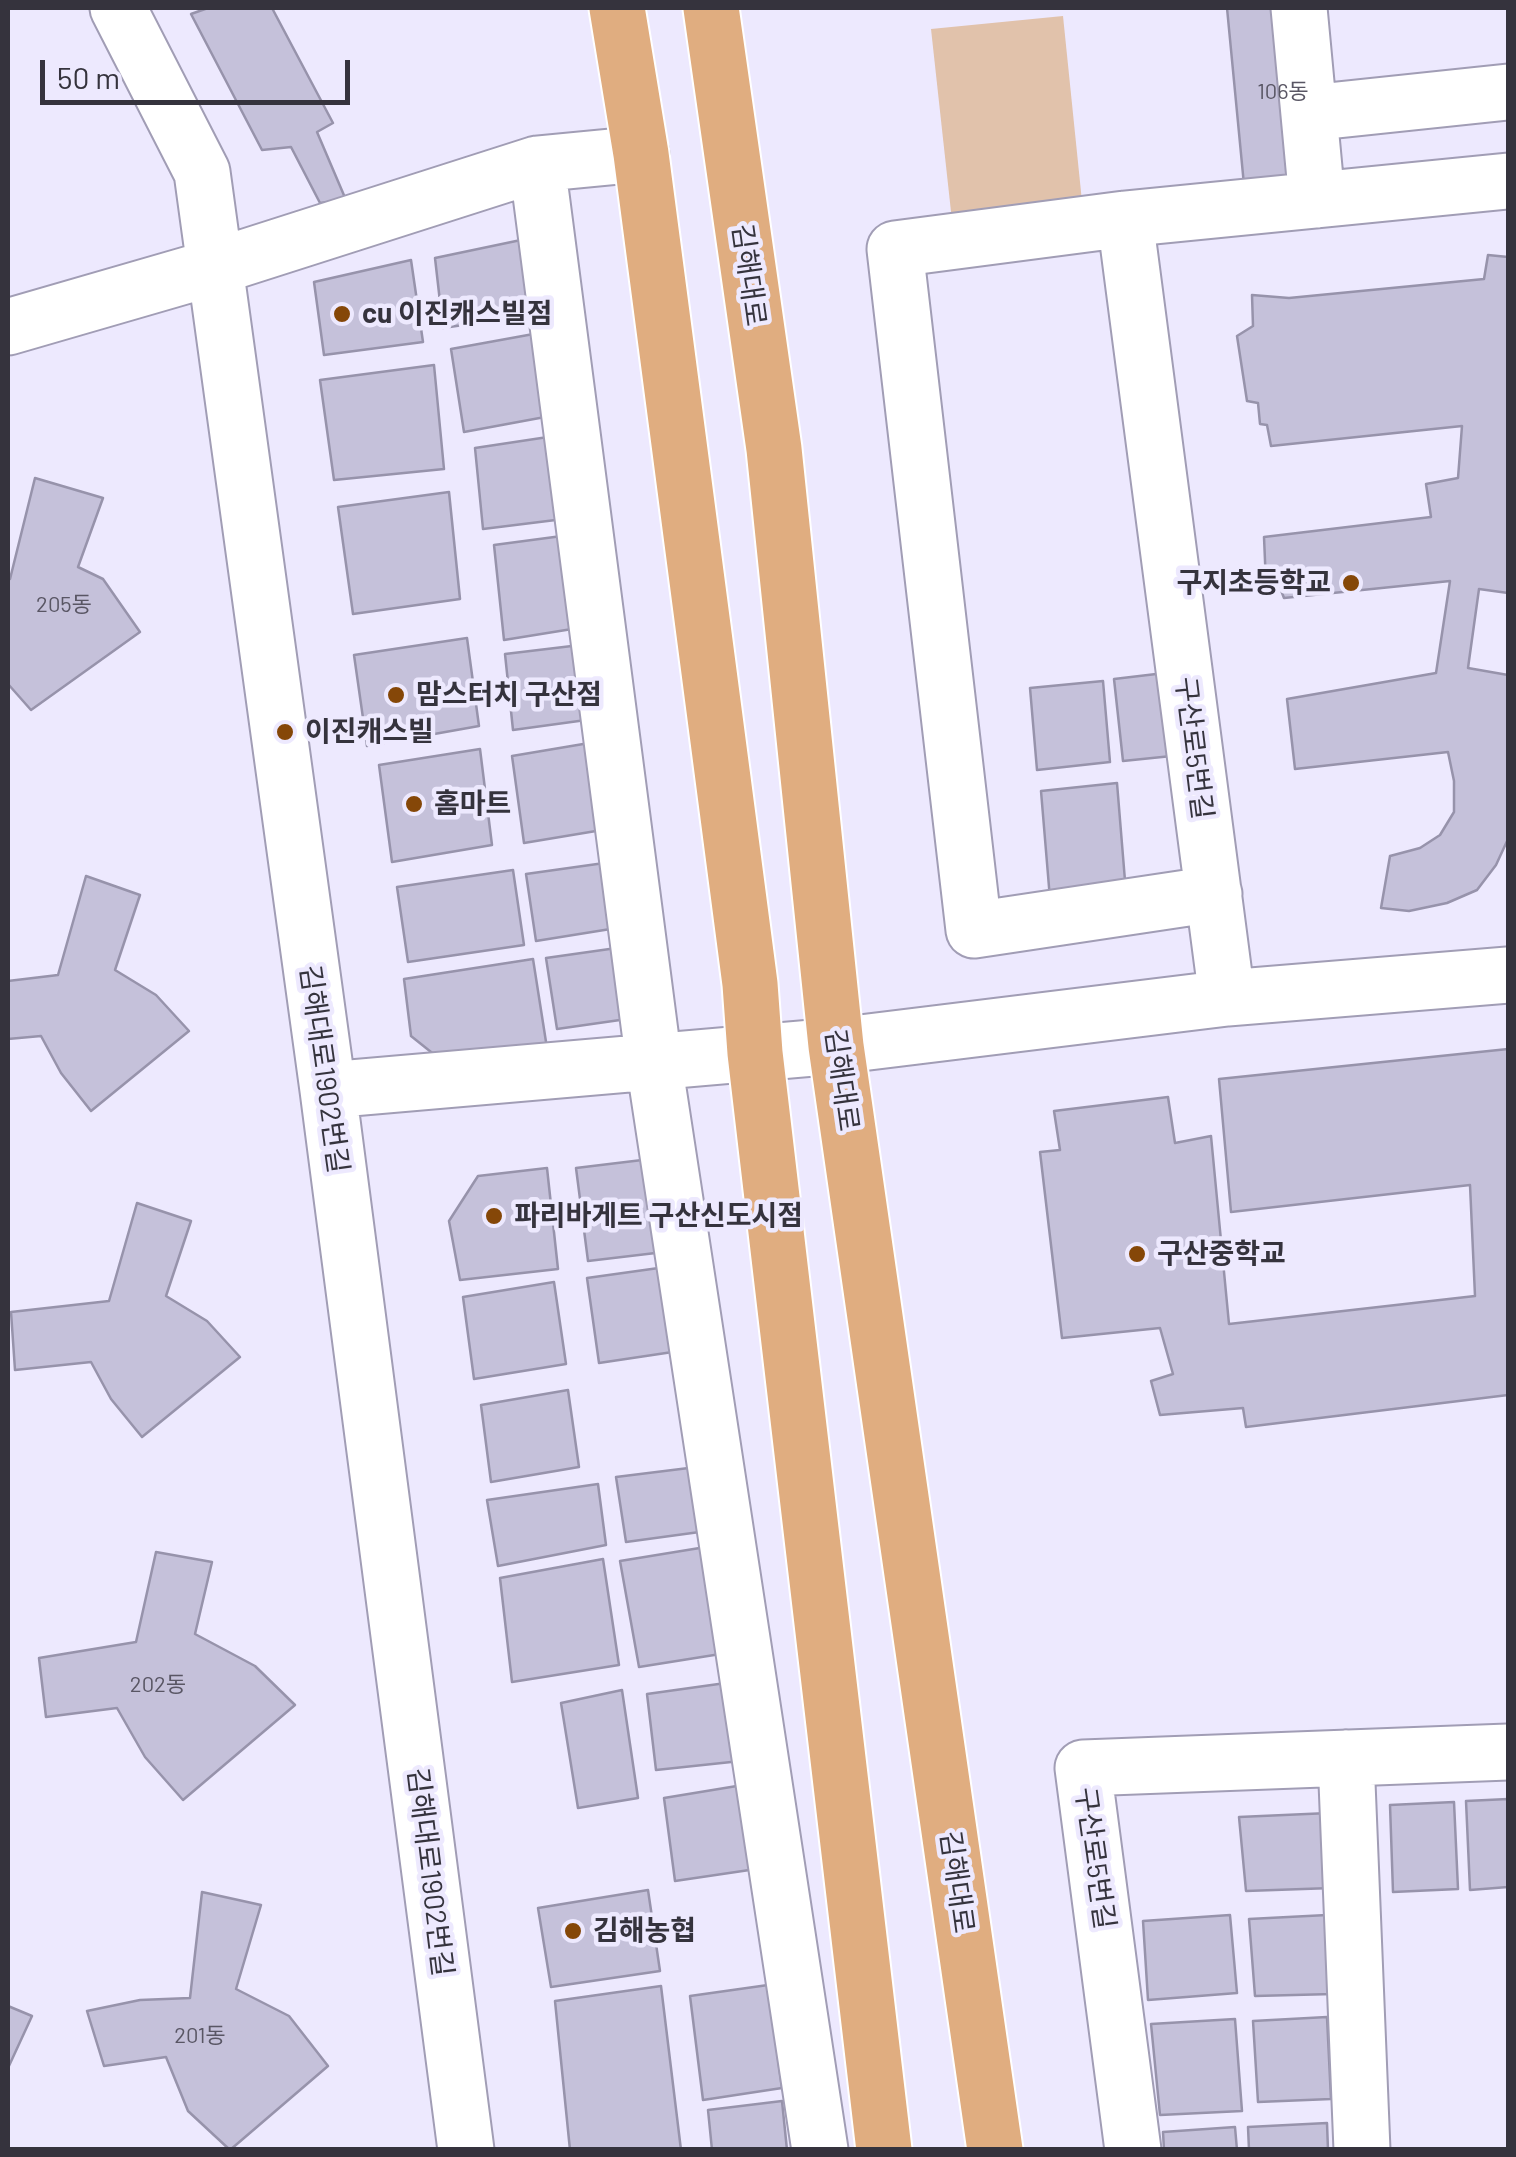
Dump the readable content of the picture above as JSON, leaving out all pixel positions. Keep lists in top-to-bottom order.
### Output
{
  "streets": {
    "main road": ["김해대로"],
    "street": ["구산로5번길", "김해대로1902번길"]
  },
  "places": [
    "cu 이진캐스빌점",
    "구지초등학교",
    "맘스터치 구산점",
    "이진캐스빌",
    "홈마트",
    "파리바게트 구산신도시점",
    "구산중학교",
    "김해농협"
  ],
  "house_numbers": [
    "106동",
    "205동",
    "202동",
    "201동"
  ],
  "scale_bar": "50 m"
}
